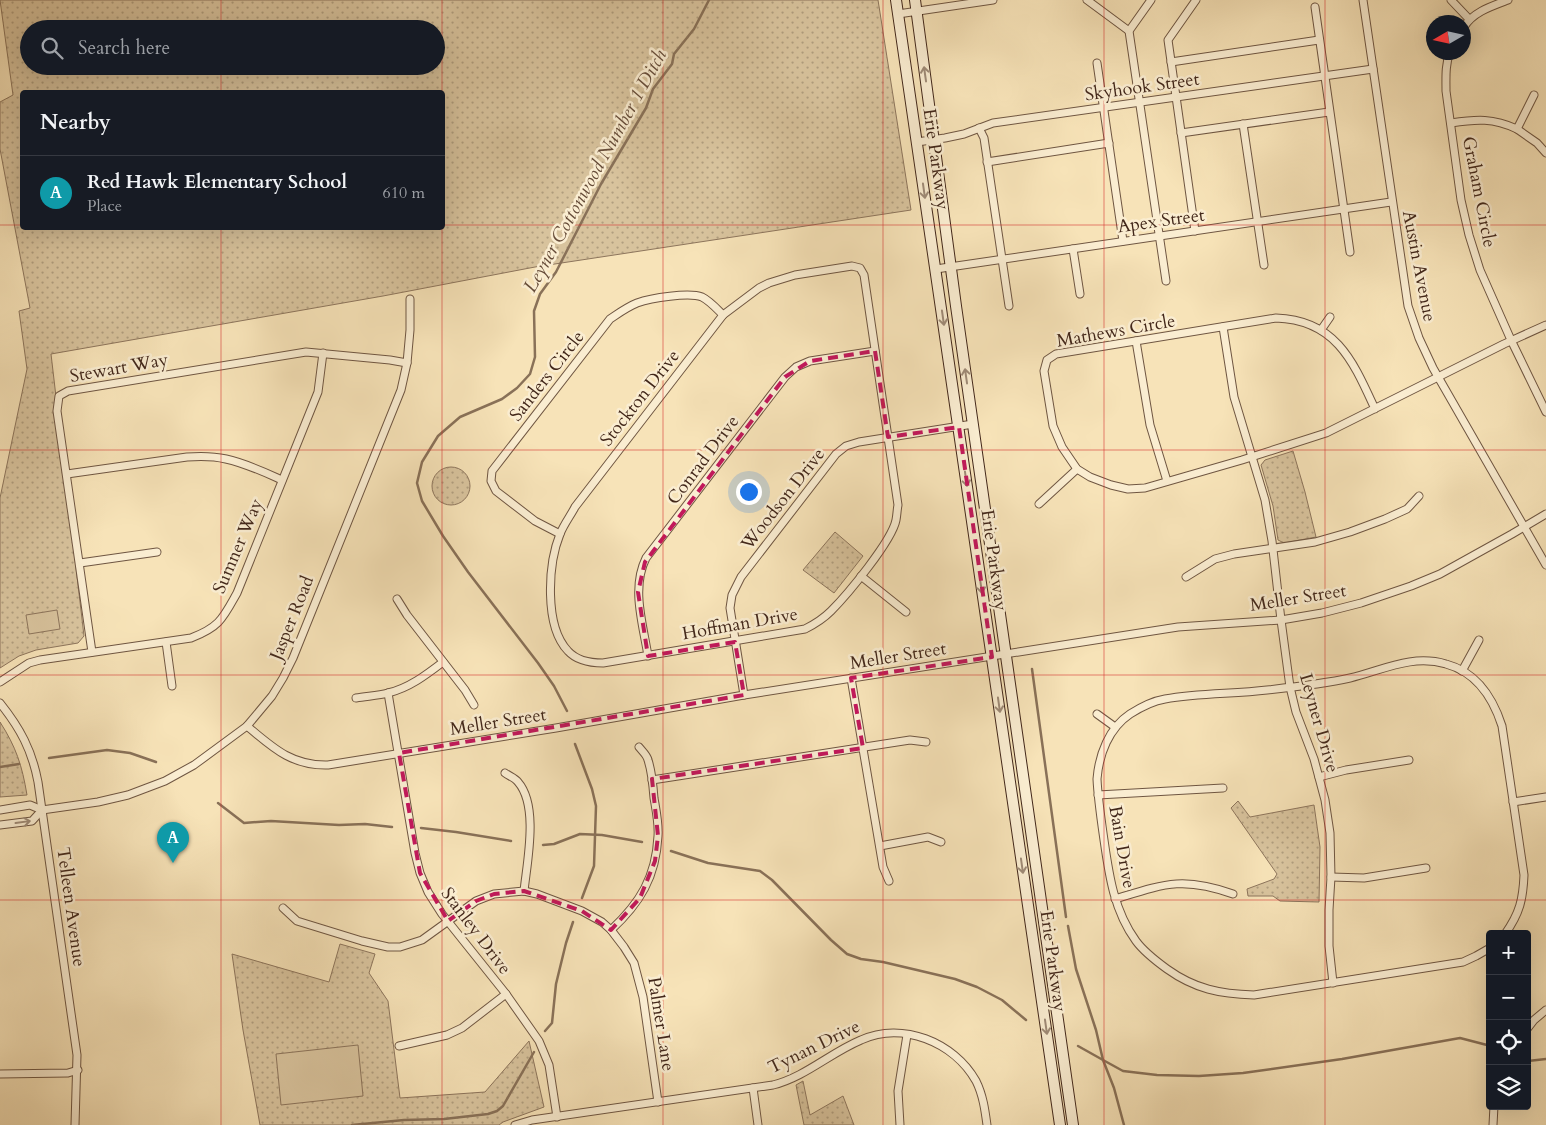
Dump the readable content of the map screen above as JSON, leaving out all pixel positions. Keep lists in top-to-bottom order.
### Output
{
  "streets": {
    "main road": ["Erie Parkway"],
    "street": [
      "Skyhook Street",
      "Graham Circle",
      "Apex Street",
      "Austin Avenue",
      "Mathews Circle",
      "Stewart Way",
      "Sanders Circle",
      "Stockton Drive",
      "Conrad Drive",
      "Woodson Drive",
      "Sumner Way",
      "Meller Street",
      "Jasper Road",
      "Hoffman Drive",
      "Leyner Drive",
      "Bain Drive",
      "Telleen Avenue",
      "Stanley Drive",
      "Palmer Lane",
      "Tynan Drive"
    ]
  },
  "crossings": [
    ["Skyhook Street", "Erie Parkway"],
    ["Skyhook Street", "Austin Avenue"],
    ["Erie Parkway", "Apex Street"],
    ["Erie Parkway", "Woodson Drive"],
    ["Erie Parkway", "Meller Street"],
    ["Graham Circle", "Mathews Circle"],
    ["Apex Street", "Austin Avenue"],
    ["Austin Avenue", "Mathews Circle"],
    ["Austin Avenue", "Meller Street"],
    ["Mathews Circle", "Leyner Drive"],
    ["Stewart Way", "Sumner Way"],
    ["Stewart Way", "Jasper Road"],
    ["Sanders Circle", "Stockton Drive"],
    ["Stockton Drive", "Hoffman Drive"],
    ["Conrad Drive", "Hoffman Drive"],
    ["Woodson Drive", "Meller Street"],
    ["Woodson Drive", "Hoffman Drive"],
    ["Meller Street", "Jasper Road"],
    ["Meller Street", "Leyner Drive"],
    ["Meller Street", "Stanley Drive"],
    ["Jasper Road", "Telleen Avenue"],
    ["Leyner Drive", "Bain Drive"],
    ["Stanley Drive", "Palmer Lane"],
    ["Stanley Drive", "Tynan Drive"],
    ["Palmer Lane", "Tynan Drive"]
  ],
  "water": ["Leyner Cottonwood Number 1 Ditch"],
  "north": "left",
  "page": {
    "search": "Search here",
    "heading": "Nearby",
    "list": [
      {
        "mark": "A",
        "name": "Red Hawk Elementary School",
        "note": "Place",
        "value": "610 m"
      }
    ],
    "pins": "A",
    "map_buttons": ["+", "−"]
  }
}
